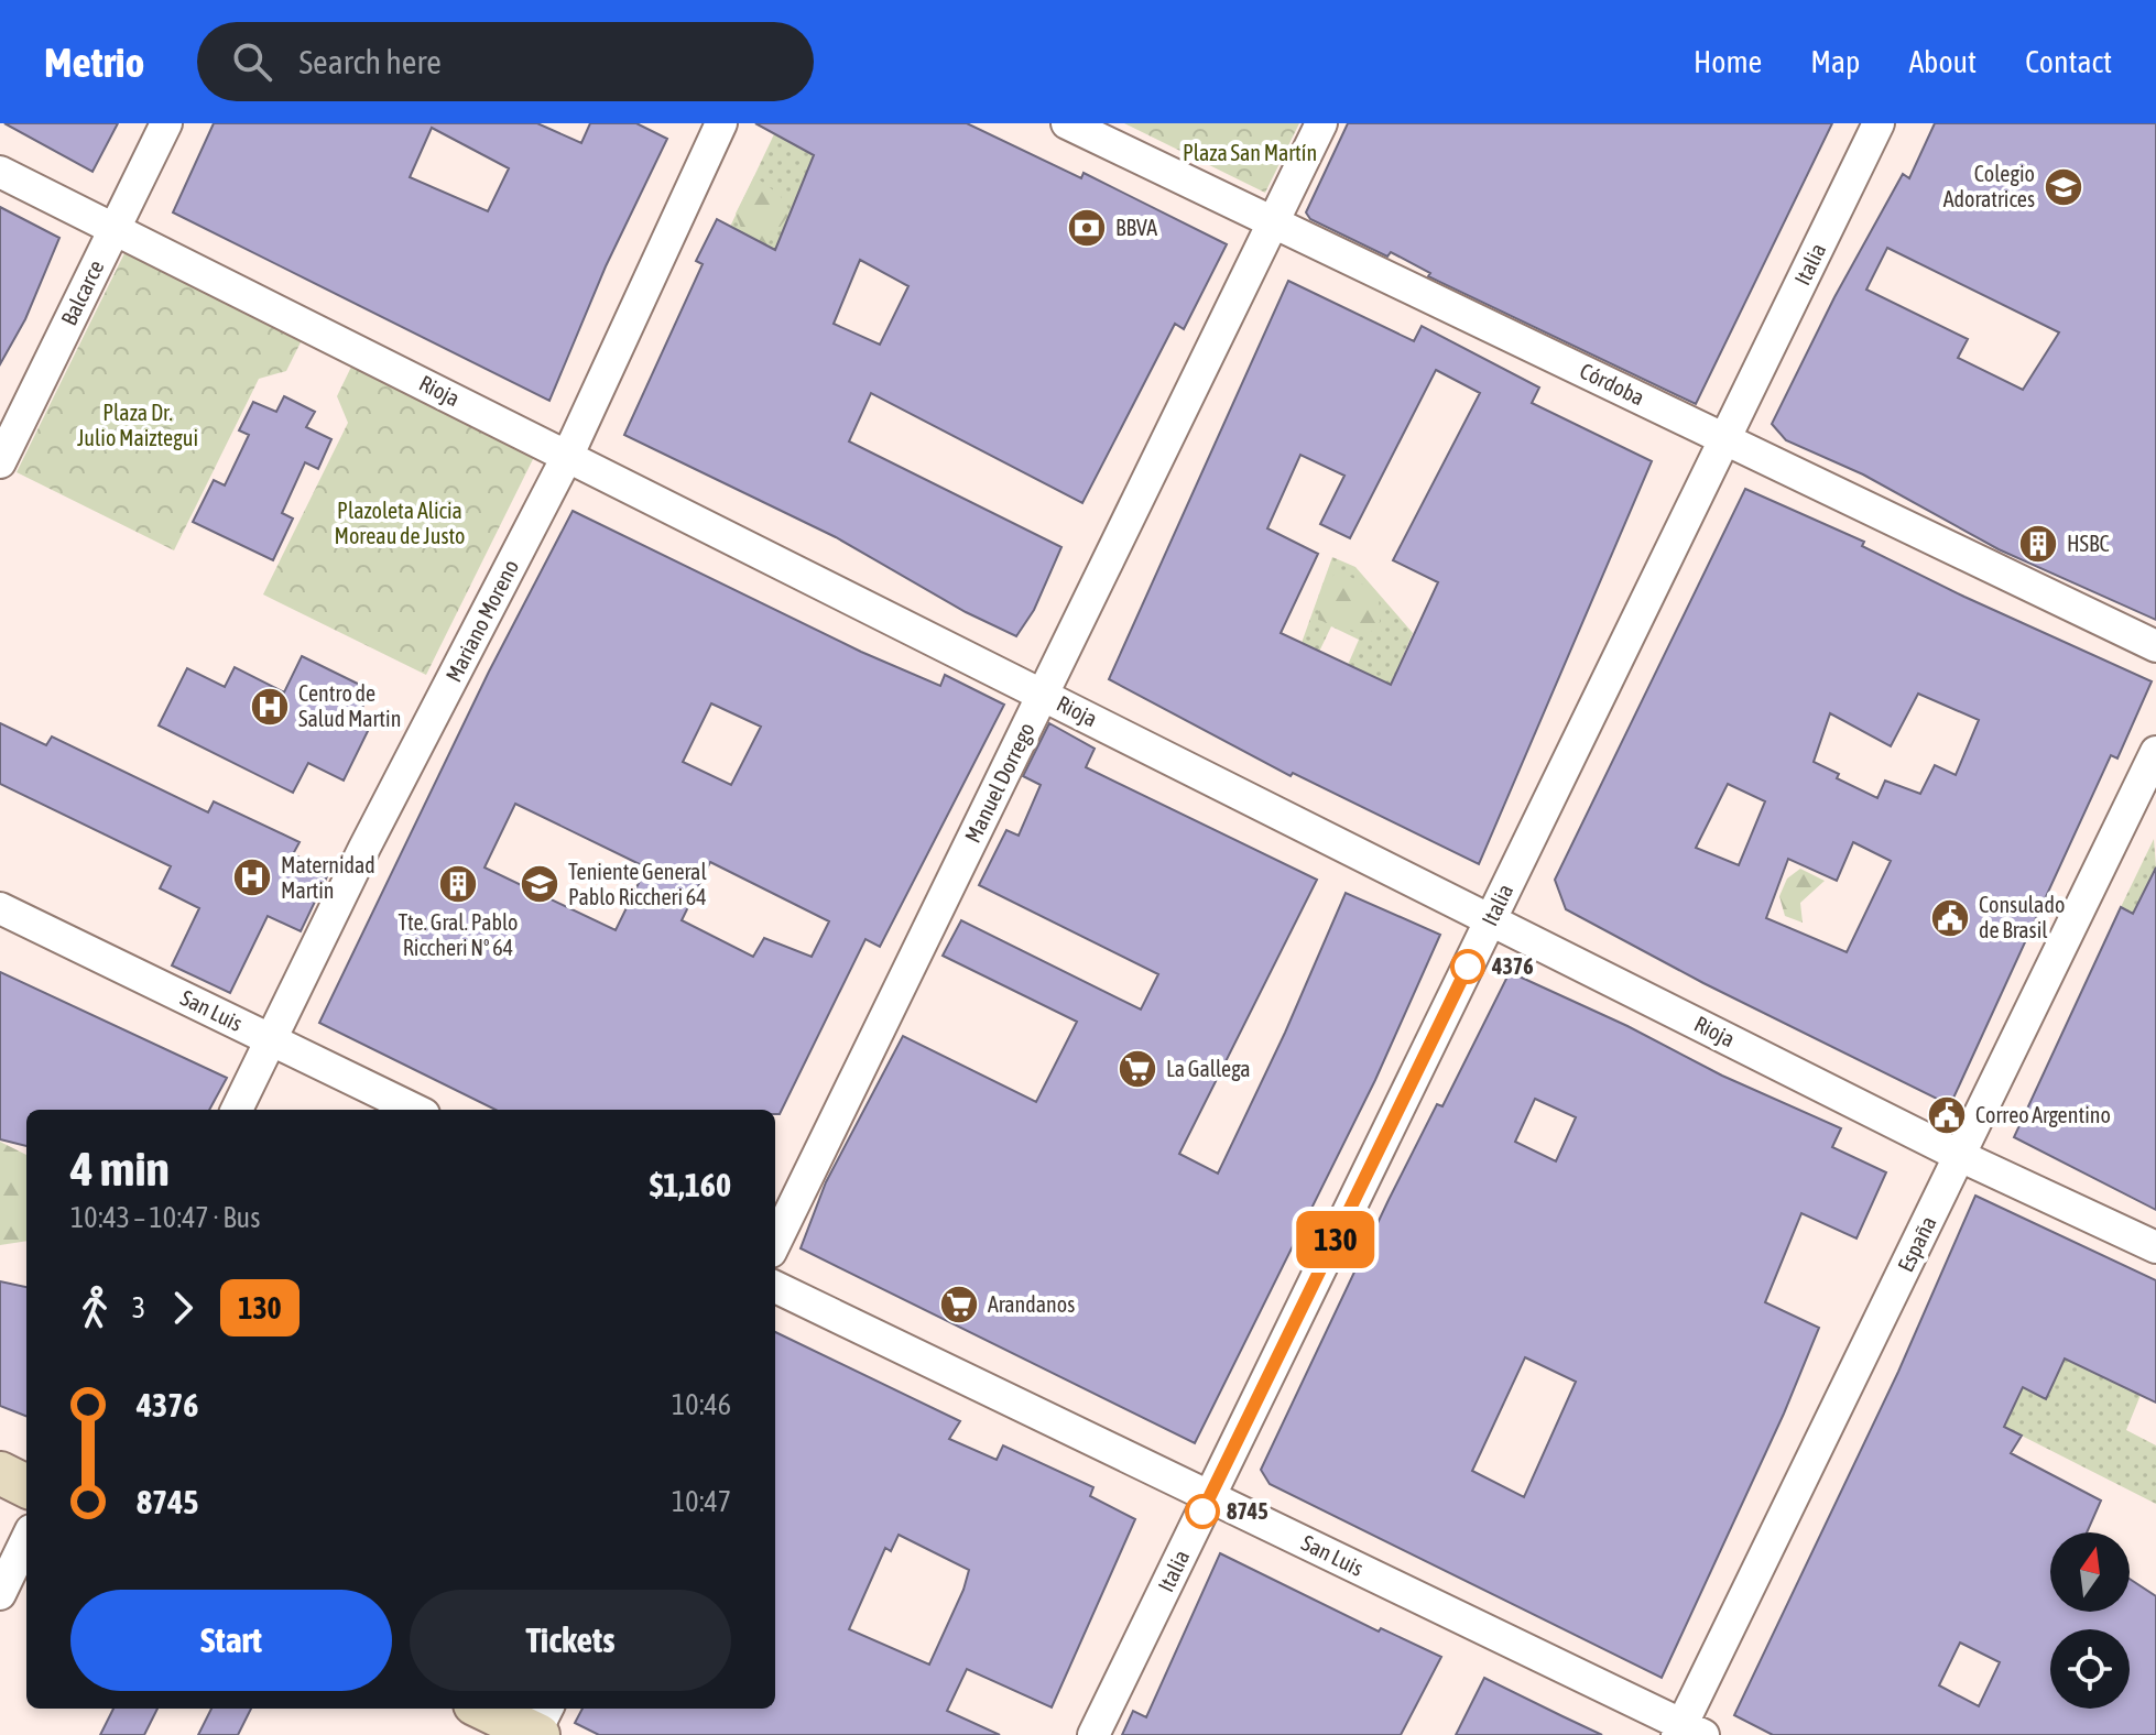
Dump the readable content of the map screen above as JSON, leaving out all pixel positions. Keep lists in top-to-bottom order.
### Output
{
  "streets": {
    "street": [
      "Italia",
      "Balcarce",
      "Córdoba",
      "Rioja",
      "Mariano Moreno",
      "Manuel Dorrego",
      "San Luis",
      "España"
    ]
  },
  "crossings": [
    ["Italia", "Córdoba"],
    ["Italia", "Rioja"],
    ["Italia", "San Luis"],
    ["Balcarce", "Rioja"],
    ["Córdoba", "Manuel Dorrego"],
    ["Rioja", "Mariano Moreno"],
    ["Rioja", "Manuel Dorrego"],
    ["Rioja", "España"],
    ["Mariano Moreno", "San Luis"],
    ["San Luis", "España"]
  ],
  "parks": ["Plaza San Martín", "Plaza Dr. Julio Maiztegui", "Plazoleta Alicia Moreau de Justo"],
  "places": {
    "school or university": ["Colegio Adoratrices", "Teniente General Pablo Riccheri 64"],
    "bank": ["BBVA"],
    "building": ["HSBC", "Tte. Gral. Pablo Riccheri N° 64"],
    "hospital": ["Centro de Salud Martin", "Maternidad Martin"],
    "public building": ["Consulado de Brasil", "Correo Argentino"],
    "other": ["4376", "8745"],
    "supermarket": ["La Gallega", "Arandanos"]
  },
  "lines": ["bus line 130"],
  "north": "top",
  "page": {
    "header": "Metrio",
    "search": "Search here",
    "nav": [
      "Home",
      "Map",
      "About",
      "Contact"
    ],
    "on_map": "130",
    "heading": ["4 min", "10:43 – 10:47 · Bus", "$1,160"],
    "legs": ["3", "130"],
    "list": [
      {
        "name": "4376",
        "value": "10:46"
      },
      {
        "name": "8745",
        "value": "10:47"
      }
    ],
    "buttons": ["Start", "Tickets"]
  }
}
